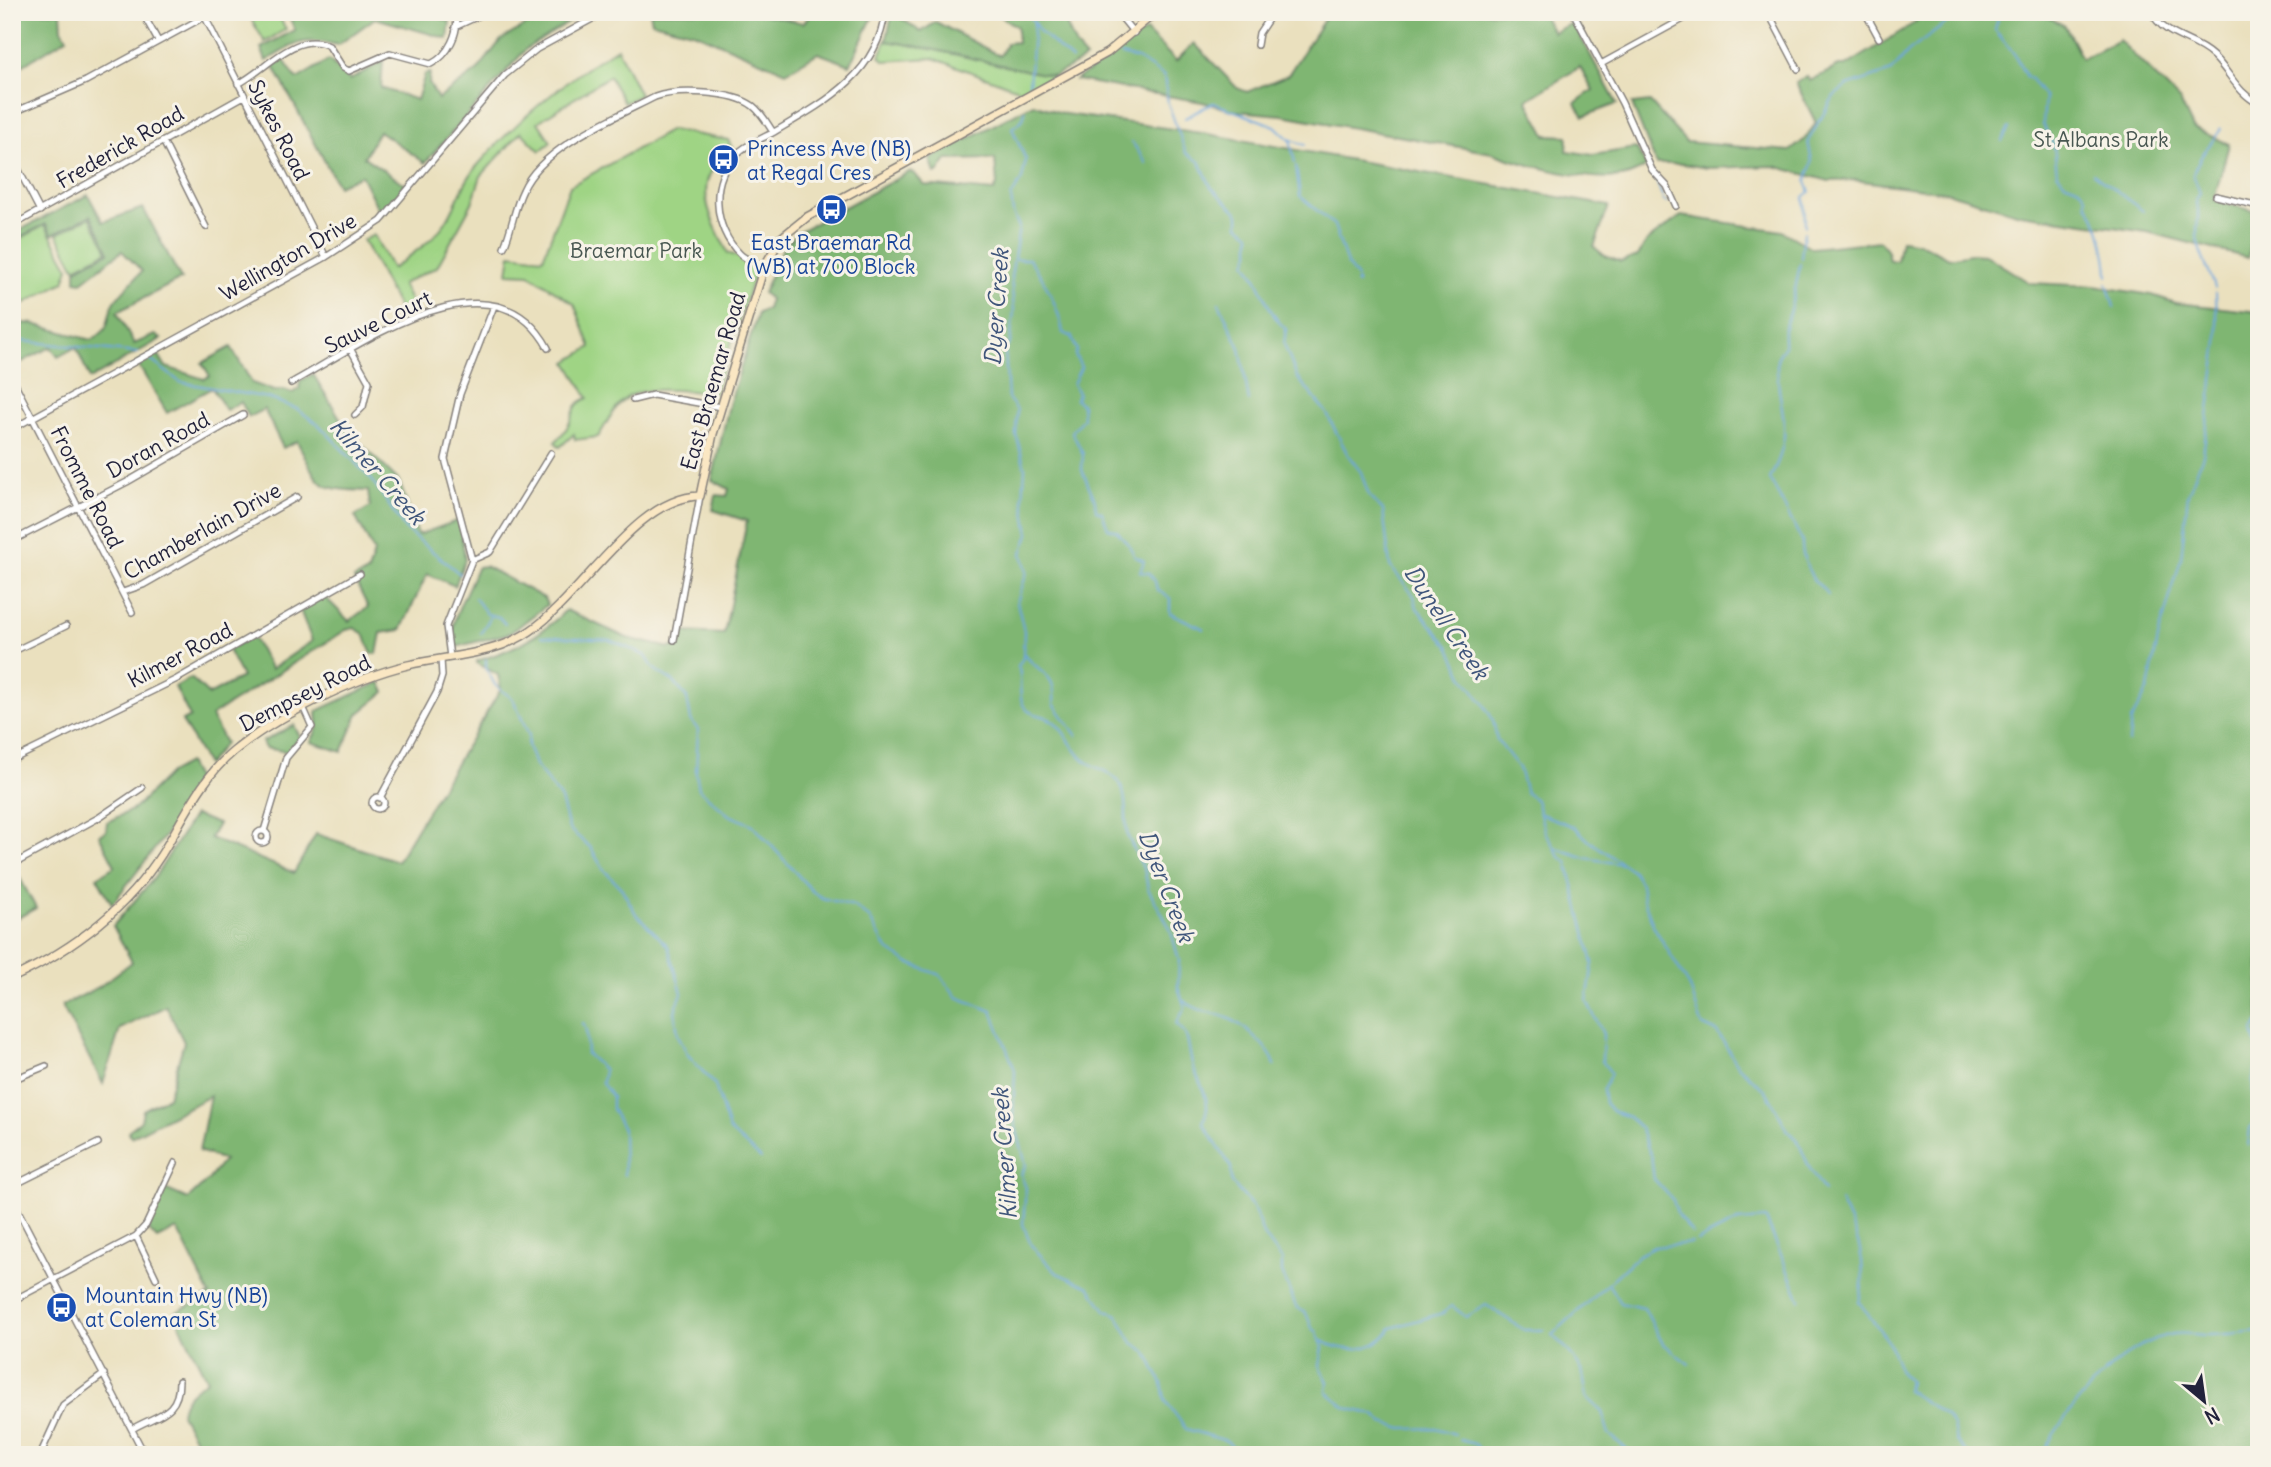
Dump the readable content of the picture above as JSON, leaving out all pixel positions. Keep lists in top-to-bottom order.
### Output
{
  "streets": {
    "street": [
      "Sykes Road",
      "Frederick Road",
      "Wellington Drive",
      "Sauve Court",
      "East Braemar Road",
      "Doran Road",
      "Fromme Road",
      "Chamberlain Drive",
      "Kilmer Road",
      "Dempsey Road"
    ]
  },
  "crossings": [
    ["Sykes Road", "Frederick Road"],
    ["Sykes Road", "Wellington Drive"],
    ["Wellington Drive", "Fromme Road"],
    ["East Braemar Road", "Dempsey Road"],
    ["Doran Road", "Fromme Road"],
    ["Fromme Road", "Chamberlain Drive"]
  ],
  "water": ["Dyer Creek", "Kilmer Creek", "Dunell Creek"],
  "parks": ["St Albans Park", "Braemar Park"],
  "places": {
    "bus stop": ["Princess Ave (NB) at Regal Cres", "East Braemar Rd (WB) at 700 Block", "Mountain Hwy (NB) at Coleman St"]
  },
  "north": "bottom right"
}
